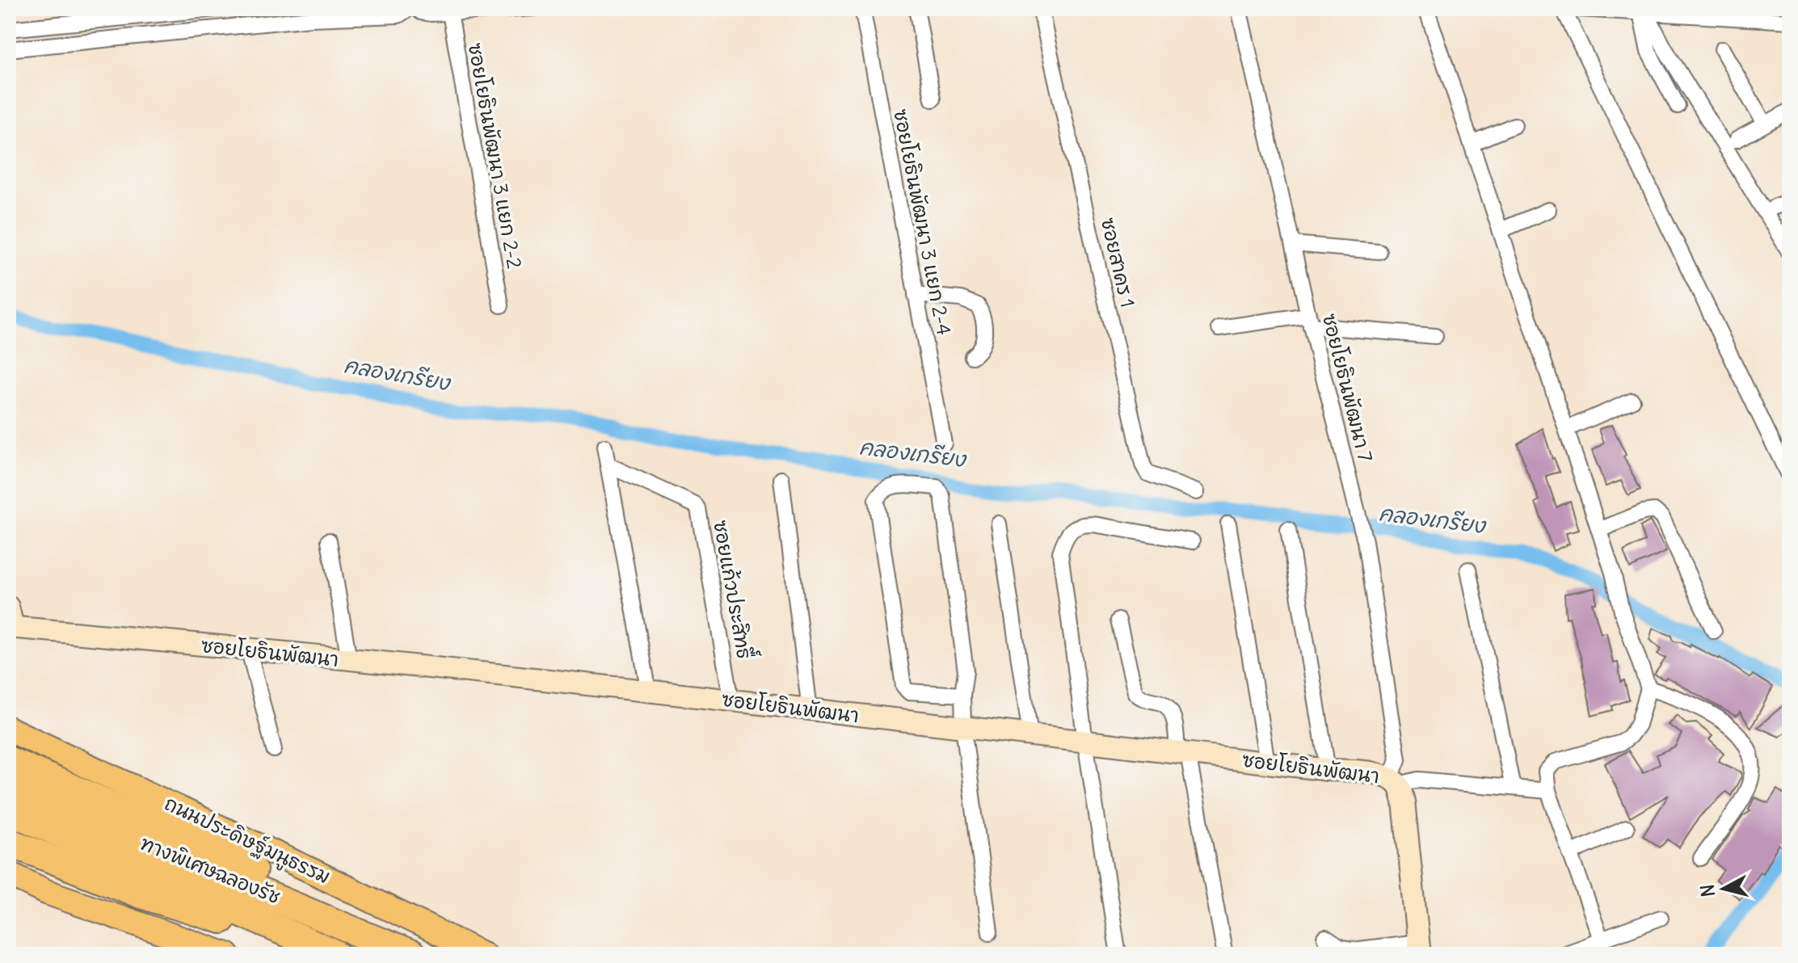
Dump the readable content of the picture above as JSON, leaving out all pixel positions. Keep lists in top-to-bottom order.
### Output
{
  "streets": {
    "highway": ["ทางพิเศษฉลองรัช"],
    "main road": ["ถนนประดิษฐ์มนูธรรม"],
    "street": [
      "ซอยโยธินพัฒนา 3 แยก 2-2",
      "ซอยโยธินพัฒนา 3 แยก 2-4",
      "ซอยสาคร 1",
      "ซอยโยธินพัฒนา 7",
      "ซอยแก้วประสิทธื์",
      "ซอยโยธินพัฒนา"
    ]
  },
  "crossings": [
    ["ซอยโยธินพัฒนา 7", "ซอยโยธินพัฒนา"],
    ["ซอยแก้วประสิทธื์", "ซอยโยธินพัฒนา"]
  ],
  "water": ["คลองเกรียง"],
  "north": "left"
}
